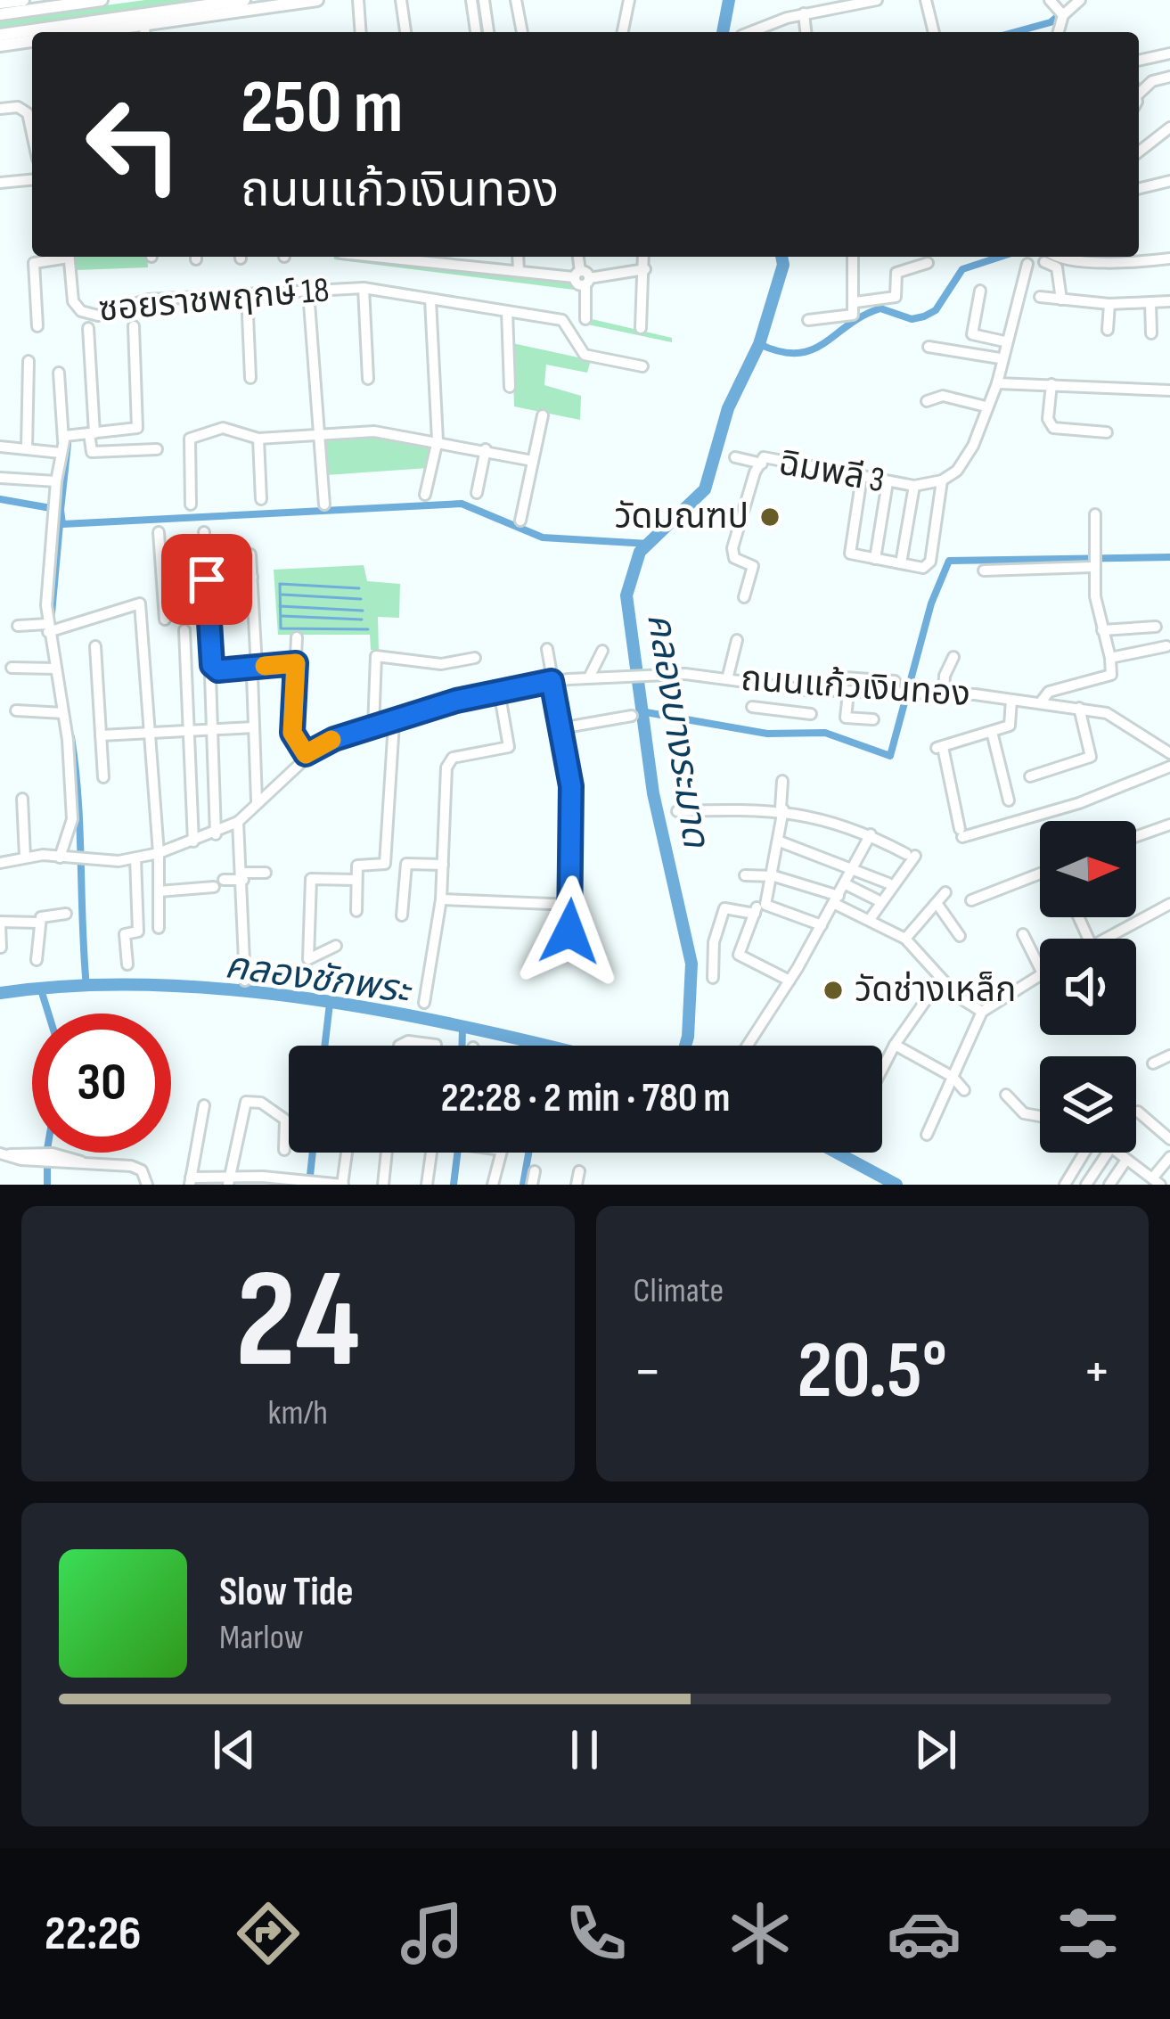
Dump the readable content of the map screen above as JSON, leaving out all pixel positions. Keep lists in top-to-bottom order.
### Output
{
  "streets": {
    "street": ["ซอยราชพฤกษ์ 18", "ฉิมพลี 3", "ถนนแก้วเงินทอง"]
  },
  "water": ["คลองบางระมาด", "คลองชักพระ"],
  "places": ["วัดมณฑป", "วัดช่างเหล็ก"],
  "north": "right",
  "page": {
    "turn": ["250 m", "ถนนแก้วเงินทอง"],
    "limit": "30",
    "trip": "22:28 · 2 min · 780 m",
    "tile": [
      ["24", "km/h"],
      "Climate"
    ],
    "heat": ["−", "20.5°", "+"],
    "song": ["Slow Tide", "Marlow"],
    "tabs": "22:26"
  }
}
